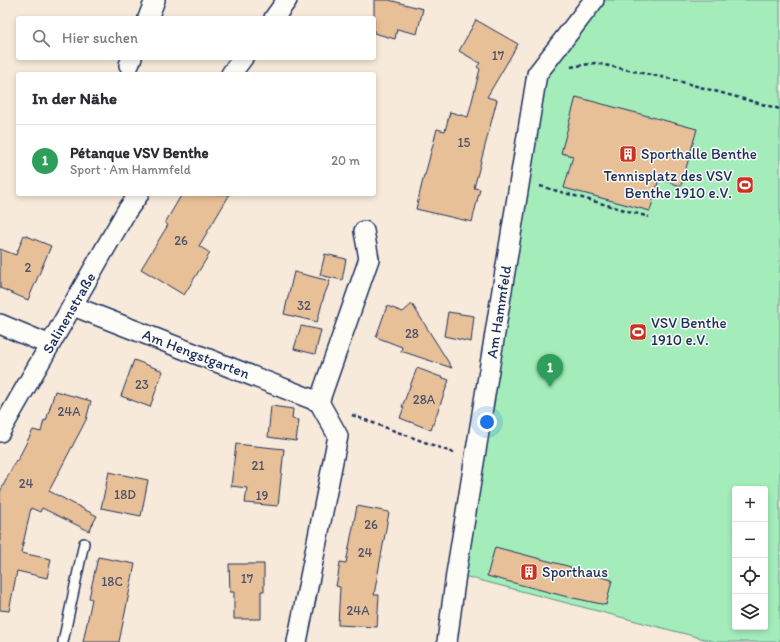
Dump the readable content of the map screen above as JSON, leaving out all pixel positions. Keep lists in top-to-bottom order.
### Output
{
  "streets": {
    "street": ["Am Hammfeld", "Salinenstraße", "Am Hengstgarten"]
  },
  "crossings": [
    ["Salinenstraße", "Am Hengstgarten"]
  ],
  "places": {
    "building": ["Sporthalle Benthe", "Sporthaus"],
    "sports": ["Tennisplatz des VSV Benthe 1910 e.V.", "VSV Benthe 1910 e.V."]
  },
  "house_numbers": [
    "17",
    "15",
    "26",
    "2",
    "32",
    "28",
    "23",
    "28A",
    "24A",
    "21",
    "24",
    "18D",
    "19",
    "26",
    "24",
    "17",
    "18C",
    "24A"
  ],
  "page": {
    "search": "Hier suchen",
    "heading": "In der Nähe",
    "list": [
      {
        "mark": "1",
        "name": "Pétanque VSV Benthe",
        "note": "Sport · Am Hammfeld",
        "value": "20 m"
      }
    ],
    "pins": "1",
    "map_buttons": ["+", "−"]
  }
}
